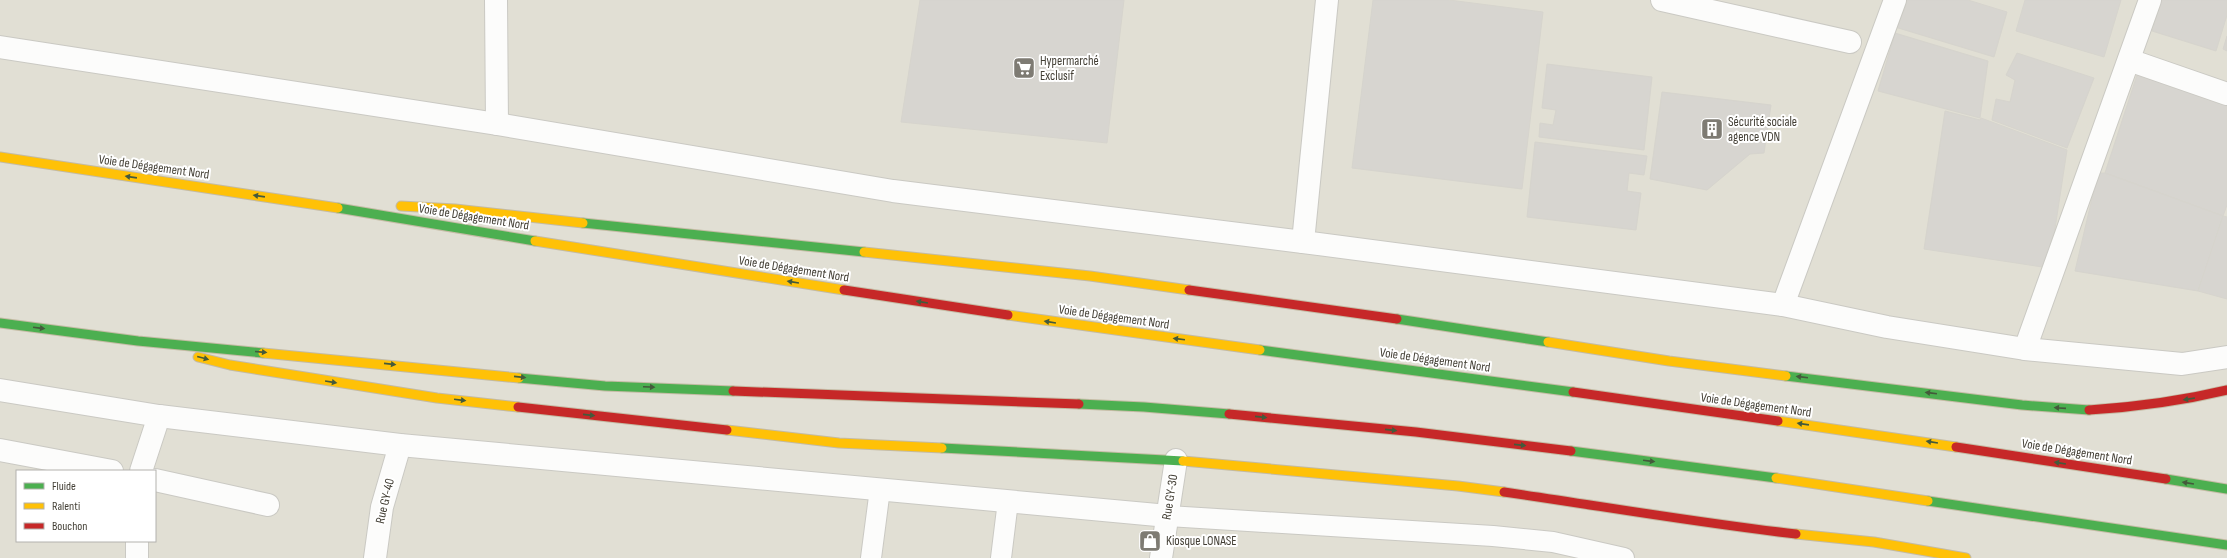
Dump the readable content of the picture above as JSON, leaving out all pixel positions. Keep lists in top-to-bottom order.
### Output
{
  "streets": {
    "highway": ["Voie de Dégagement Nord"],
    "street": ["Rue GY-30", "Rue GY-40"]
  },
  "places": {
    "supermarket": ["Hypermarché Exclusif"],
    "building": ["Sécurité sociale agence VDN"],
    "shop": ["Kiosque LONASE"]
  },
  "legend": ["Fluide", "Ralenti", "Bouchon"]
}
